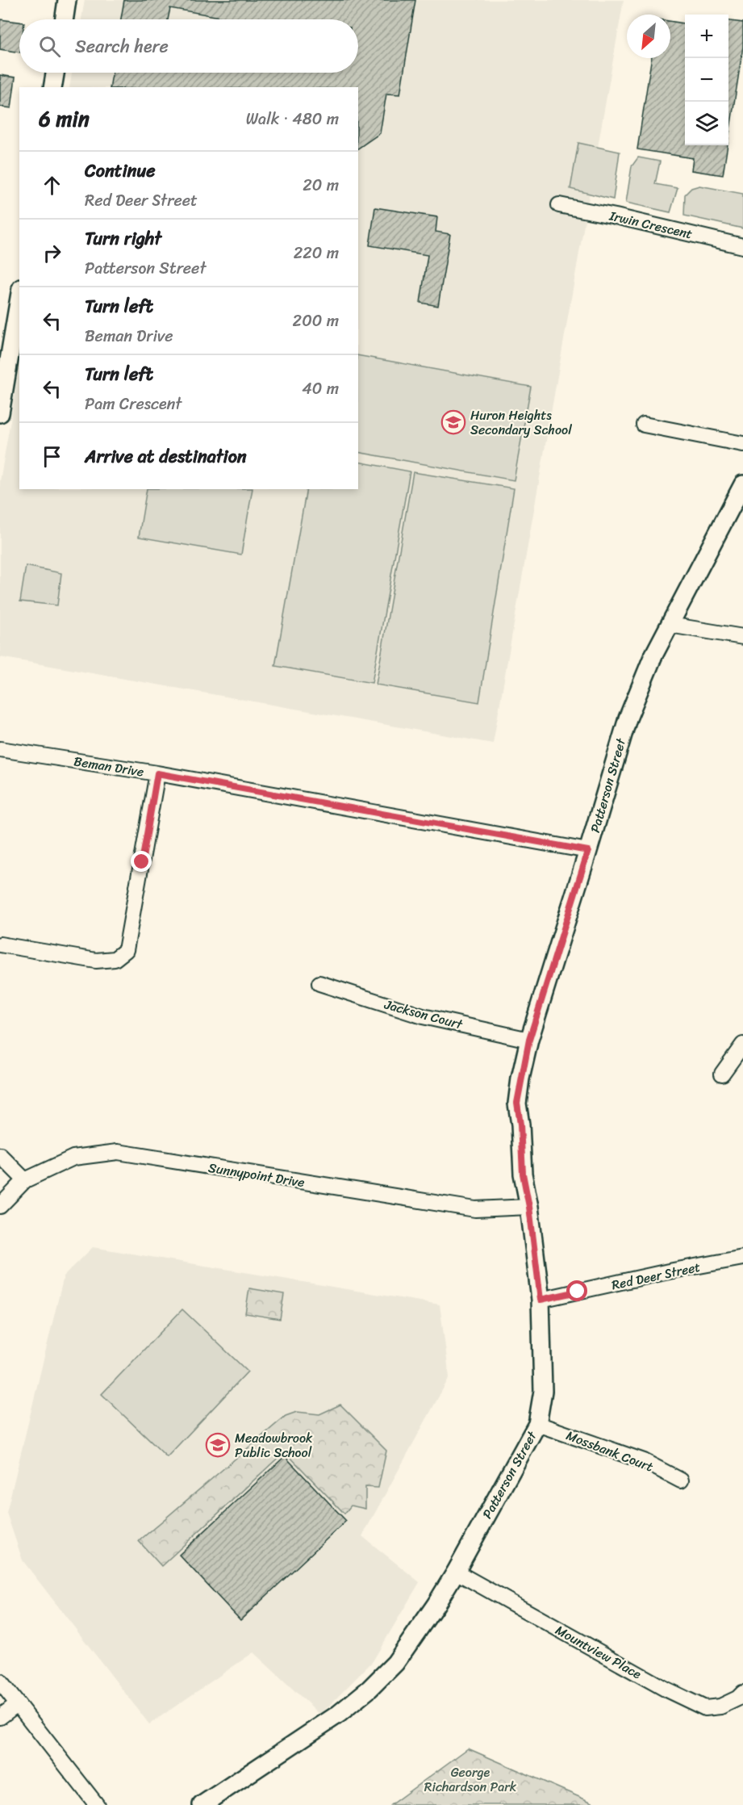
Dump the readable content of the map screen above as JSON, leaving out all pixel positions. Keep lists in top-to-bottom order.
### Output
{
  "streets": {
    "street": [
      "Irwin Crescent",
      "Beman Drive",
      "Patterson Street",
      "Jackson Court",
      "Sunnypoint Drive",
      "Red Deer Street",
      "Mossbank Court",
      "Mountview Place"
    ]
  },
  "crossings": [
    ["Beman Drive", "Patterson Street"],
    ["Patterson Street", "Jackson Court"],
    ["Patterson Street", "Sunnypoint Drive"],
    ["Patterson Street", "Red Deer Street"],
    ["Patterson Street", "Mossbank Court"],
    ["Patterson Street", "Mountview Place"]
  ],
  "parks": ["George Richardson Park"],
  "places": {
    "school or university": ["Huron Heights Secondary School", "Meadowbrook Public School"]
  },
  "north": "bottom left",
  "page": {
    "map_buttons": ["+", "−"],
    "search": "Search here",
    "heading": ["6 min", "Walk · 480 m"],
    "list": [
      ["Continue", "Red Deer Street", "20 m"],
      ["Turn right", "Patterson Street", "220 m"],
      ["Turn left", "Beman Drive", "200 m"],
      ["Turn left", "Pam Crescent", "40 m"],
      "Arrive at destination"
    ]
  }
}
